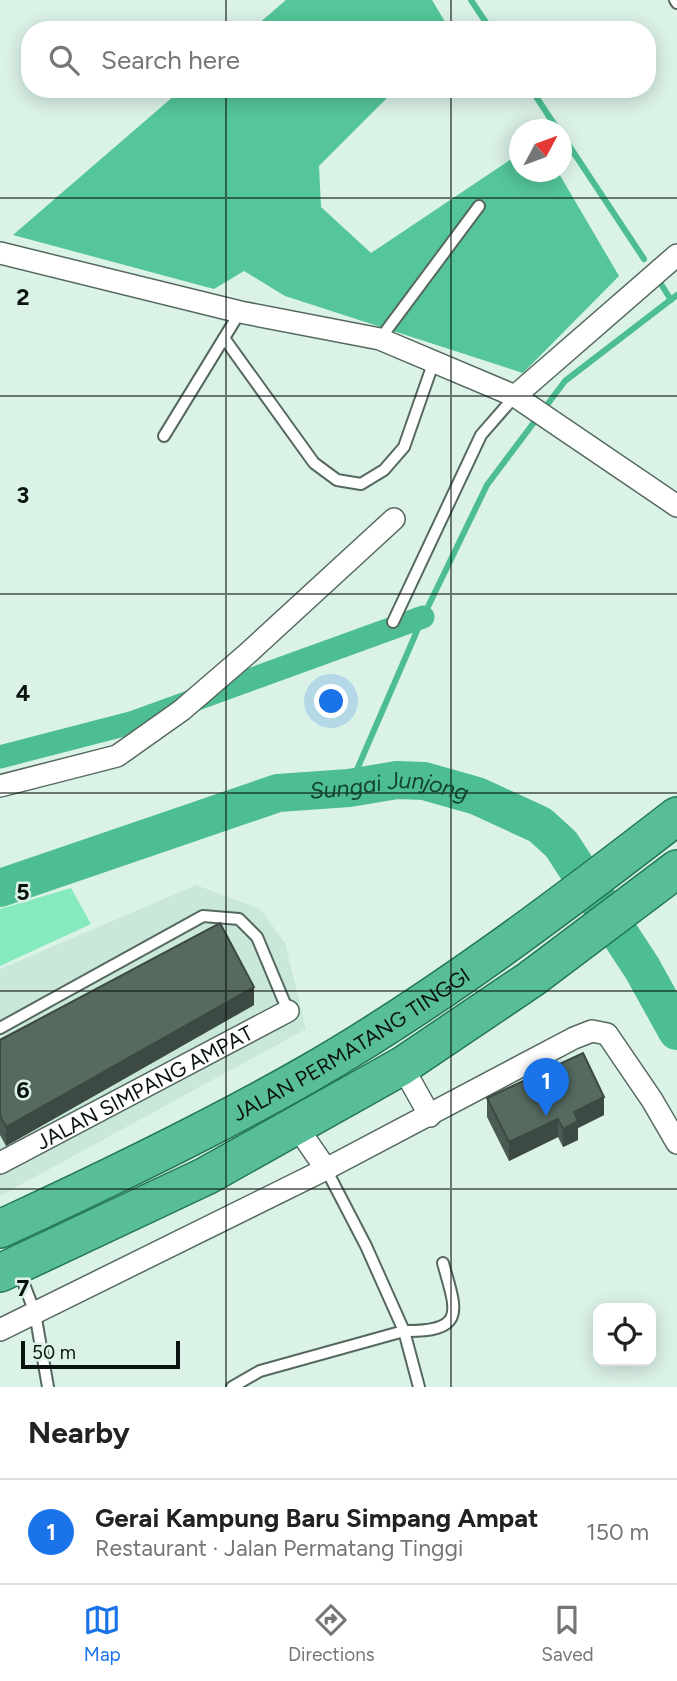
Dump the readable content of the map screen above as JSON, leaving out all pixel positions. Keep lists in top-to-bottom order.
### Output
{
  "streets": {
    "highway": ["JALAN PERMATANG TINGGI"],
    "street": ["JALAN SIMPANG AMPAT"]
  },
  "water": ["Sungai Junjong"],
  "scale_bar": "50 m",
  "north": "top right",
  "page": {
    "search": "Search here",
    "pins": "1",
    "scale": "50 m",
    "heading": "Nearby",
    "list": [
      {
        "mark": "1",
        "name": "Gerai Kampung Baru Simpang Ampat",
        "note": "Restaurant · Jalan Permatang Tinggi",
        "value": "150 m"
      }
    ],
    "nav": ["Map", "Directions", "Saved"]
  },
  "grid": {
    "rows": [
      "2",
      "3",
      "4",
      "5",
      "6",
      "7"
    ]
  }
}
